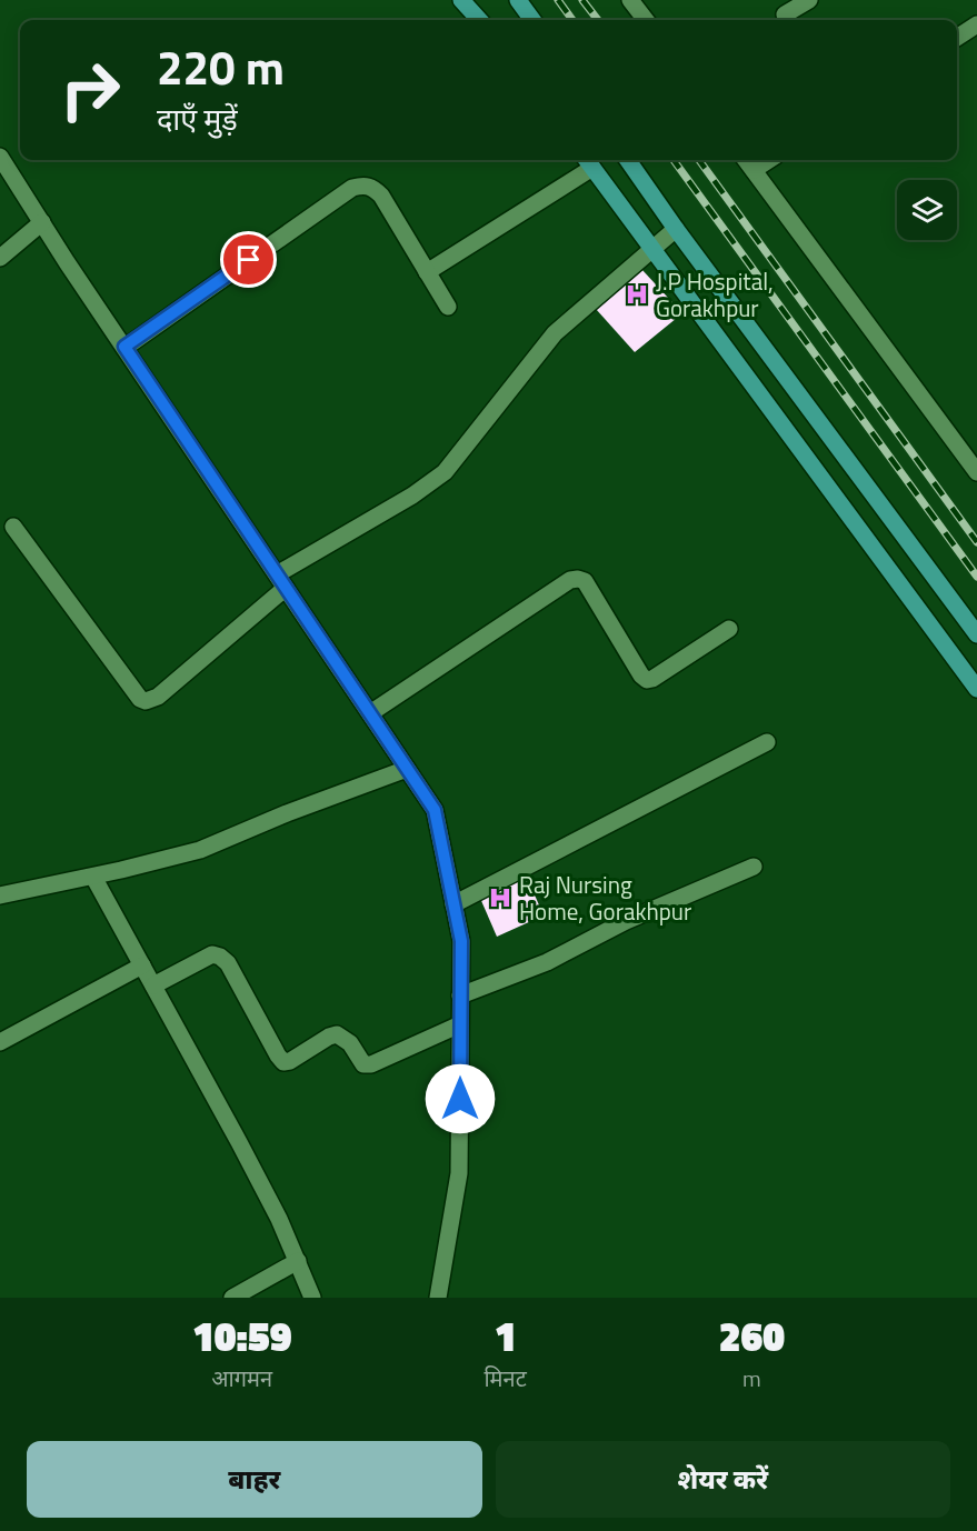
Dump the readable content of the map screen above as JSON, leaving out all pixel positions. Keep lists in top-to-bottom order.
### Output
{
  "places": {
    "hospital": ["J.P Hospital, Gorakhpur", "Raj Nursing Home, Gorakhpur"]
  },
  "page": {
    "turn": ["220 m", "दाएँ मुड़ें"],
    "eta": [
      "10:59",
      "आगमन",
      "1",
      "मिनट",
      "260",
      "m"
    ],
    "buttons": ["बाहर", "शेयर करें"]
  }
}
